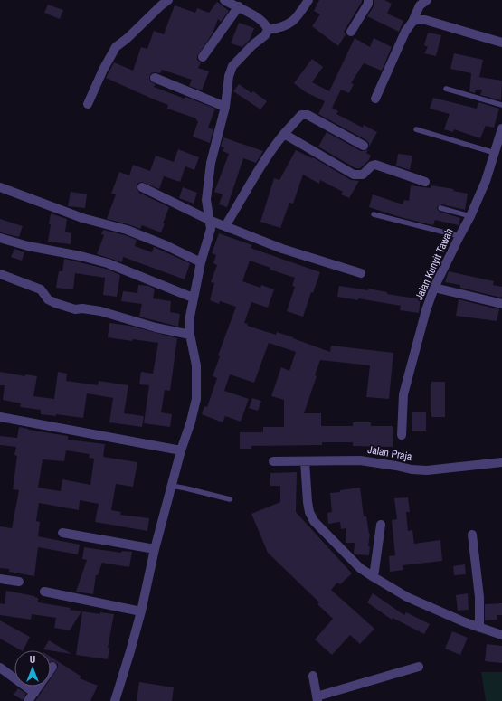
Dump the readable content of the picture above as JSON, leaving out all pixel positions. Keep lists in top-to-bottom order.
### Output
{
  "streets": {
    "street": ["Jalan Kunyit Tawah", "Jalan Praja"]
  },
  "north": "top"
}
